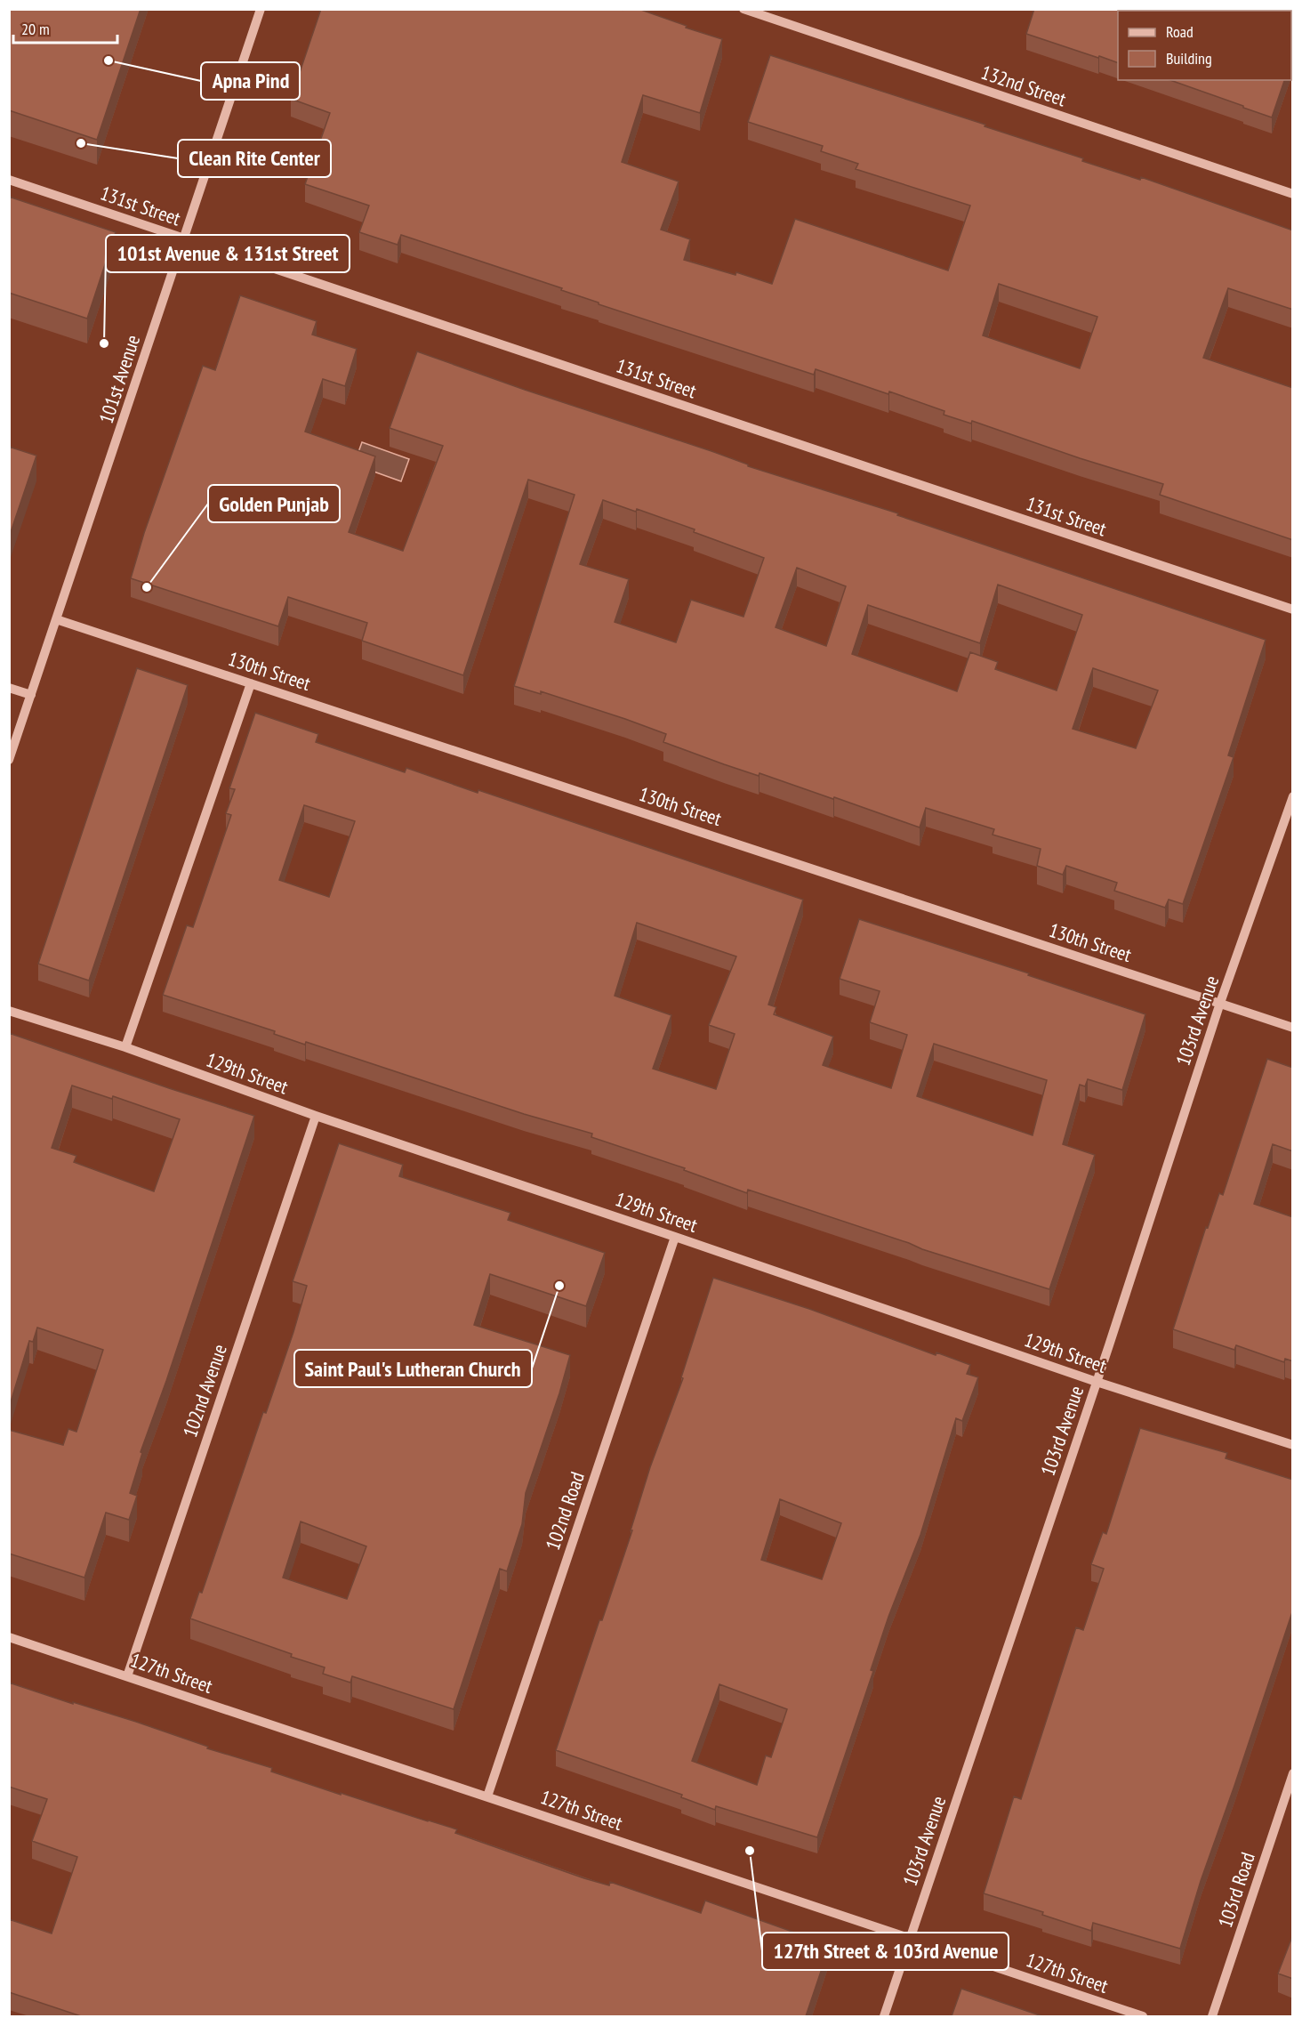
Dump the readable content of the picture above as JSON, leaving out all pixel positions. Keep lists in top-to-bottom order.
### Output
{
  "streets": {
    "street": [
      "132nd Street",
      "131st Street",
      "101st Avenue",
      "130th Street",
      "103rd Avenue",
      "129th Street",
      "102nd Avenue",
      "102nd Road",
      "127th Street",
      "103rd Road"
    ]
  },
  "crossings": [
    ["131st Street", "101st Avenue"],
    ["101st Avenue", "130th Street"],
    ["130th Street", "103rd Avenue"],
    ["103rd Avenue", "129th Street"],
    ["103rd Avenue", "127th Street"],
    ["129th Street", "102nd Avenue"],
    ["129th Street", "102nd Road"],
    ["102nd Avenue", "127th Street"],
    ["102nd Road", "127th Street"]
  ],
  "places": [
    "Apna Pind",
    "Clean Rite Center",
    "101st Avenue & 131st Street",
    "Golden Punjab",
    "Saint Paul's Lutheran Church",
    "127th Street & 103rd Avenue"
  ],
  "legend": ["Road", "Building"],
  "scale_bar": "20 m"
}
